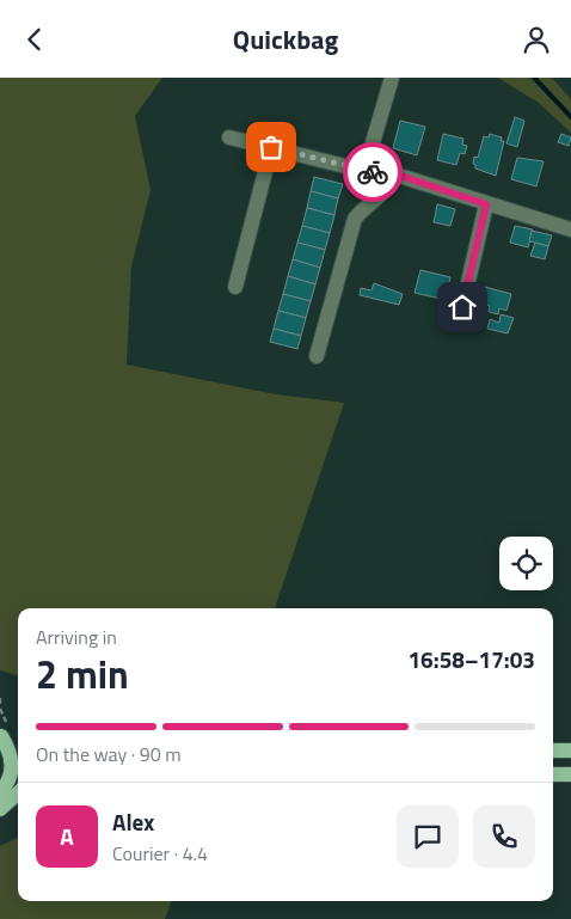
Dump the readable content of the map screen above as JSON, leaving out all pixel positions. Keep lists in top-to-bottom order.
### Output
{
  "page": {
    "header": "Quickbag",
    "heading": ["2 min", "Arriving in", "16:58–17:03"],
    "panel": ["Alex", "Courier · 4.4"],
    "bar": "On the way · 90 m",
    "round": "A"
  }
}
